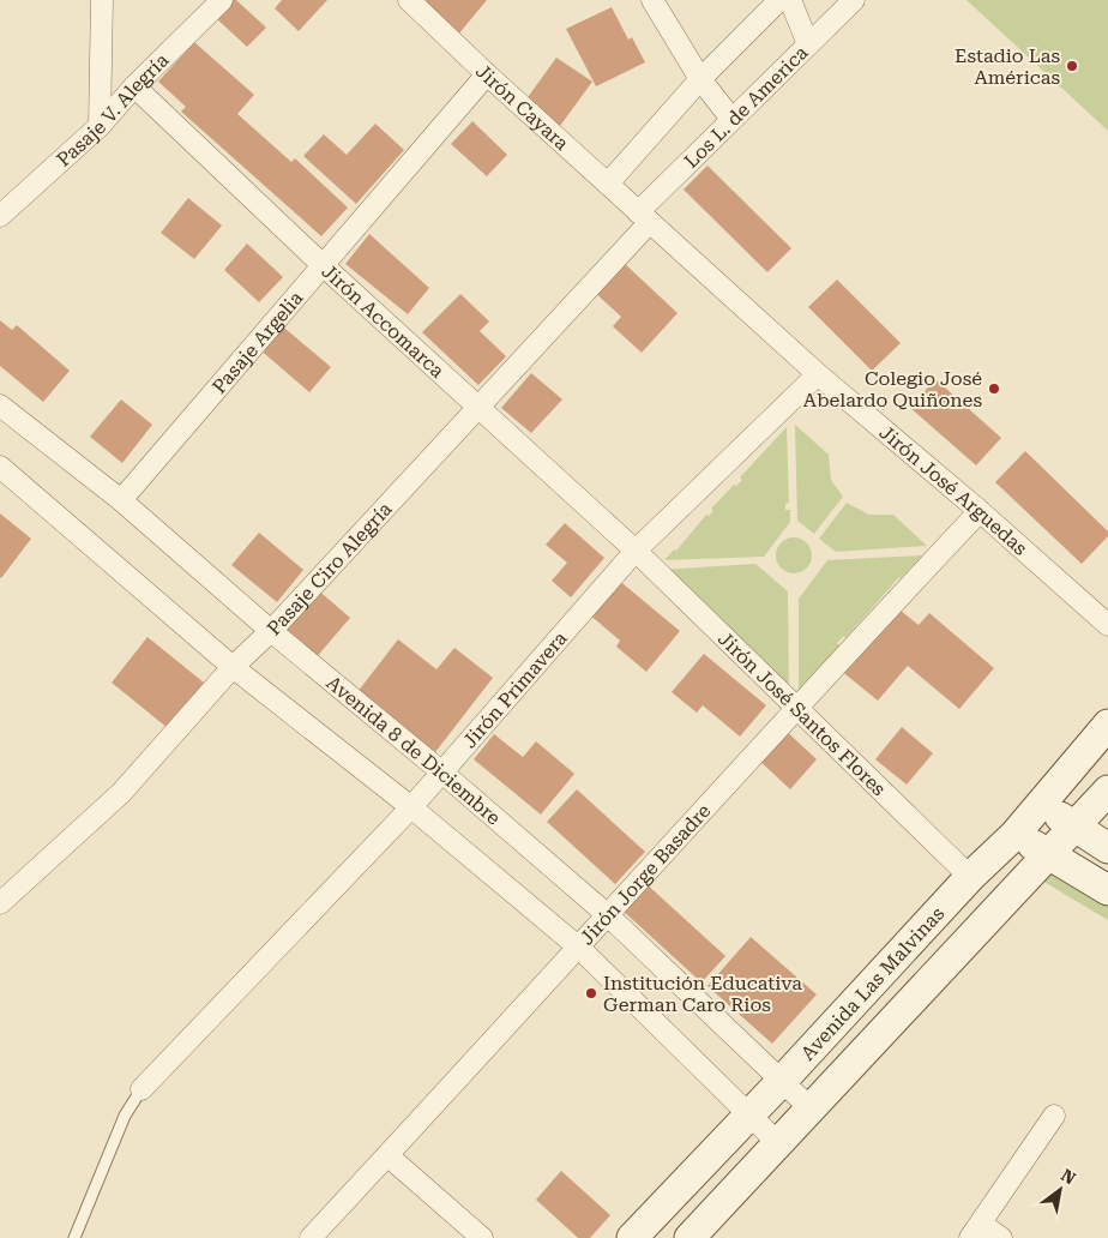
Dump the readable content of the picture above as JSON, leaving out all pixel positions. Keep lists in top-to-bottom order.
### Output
{
  "streets": {
    "street": [
      "Jirón Cayara",
      "Los L. de America",
      "Pasaje V. Alegría",
      "Jirón Accomarca",
      "Pasaje Argelia",
      "Jirón José Arguedas",
      "Pasaje Ciro Alegría",
      "Jirón Primavera",
      "Jirón José Santos Flores",
      "Avenida 8 de Diciembre",
      "Jirón Jorge Basadre",
      "Avenida Las Malvinas"
    ]
  },
  "crossings": [
    ["Jirón Cayara", "Los L. de America"],
    ["Jirón Cayara", "Pasaje Argelia"],
    ["Jirón Cayara", "Jirón José Arguedas"],
    ["Jirón Cayara", "Pasaje Ciro Alegría"],
    ["Los L. de America", "Jirón José Arguedas"],
    ["Los L. de America", "Pasaje Ciro Alegría"],
    ["Pasaje V. Alegría", "Jirón Accomarca"],
    ["Jirón Accomarca", "Pasaje Argelia"],
    ["Jirón Accomarca", "Pasaje Ciro Alegría"],
    ["Jirón Accomarca", "Jirón Primavera"],
    ["Jirón Accomarca", "Jirón José Santos Flores"],
    ["Pasaje Argelia", "Avenida 8 de Diciembre"],
    ["Jirón José Arguedas", "Pasaje Ciro Alegría"],
    ["Jirón José Arguedas", "Jirón Primavera"],
    ["Jirón José Arguedas", "Jirón Jorge Basadre"],
    ["Pasaje Ciro Alegría", "Avenida 8 de Diciembre"],
    ["Jirón Primavera", "Jirón José Santos Flores"],
    ["Jirón Primavera", "Avenida 8 de Diciembre"],
    ["Jirón José Santos Flores", "Jirón Jorge Basadre"],
    ["Jirón José Santos Flores", "Avenida Las Malvinas"],
    ["Avenida 8 de Diciembre", "Jirón Jorge Basadre"],
    ["Avenida 8 de Diciembre", "Avenida Las Malvinas"]
  ],
  "places": ["Estadio Las Américas", "Colegio José Abelardo Quiñones", "Institución Educativa German Caro Rios"],
  "north": "top right"
}
